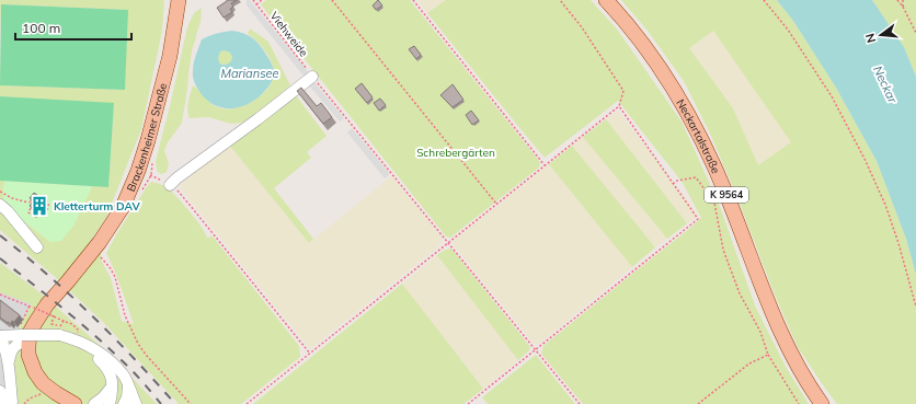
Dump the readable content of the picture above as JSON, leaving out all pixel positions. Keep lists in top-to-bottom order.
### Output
{
  "streets": {
    "main road": ["Neckartalstraße", "Brackenheimer Straße", "K 9564"],
    "path": ["Viehweide"]
  },
  "water": ["Mariansee", "Neckar"],
  "parks": ["Schrebergärten"],
  "places": {
    "building": ["Kletterturm DAV"]
  },
  "scale_bar": "100 m",
  "north": "left"
}
